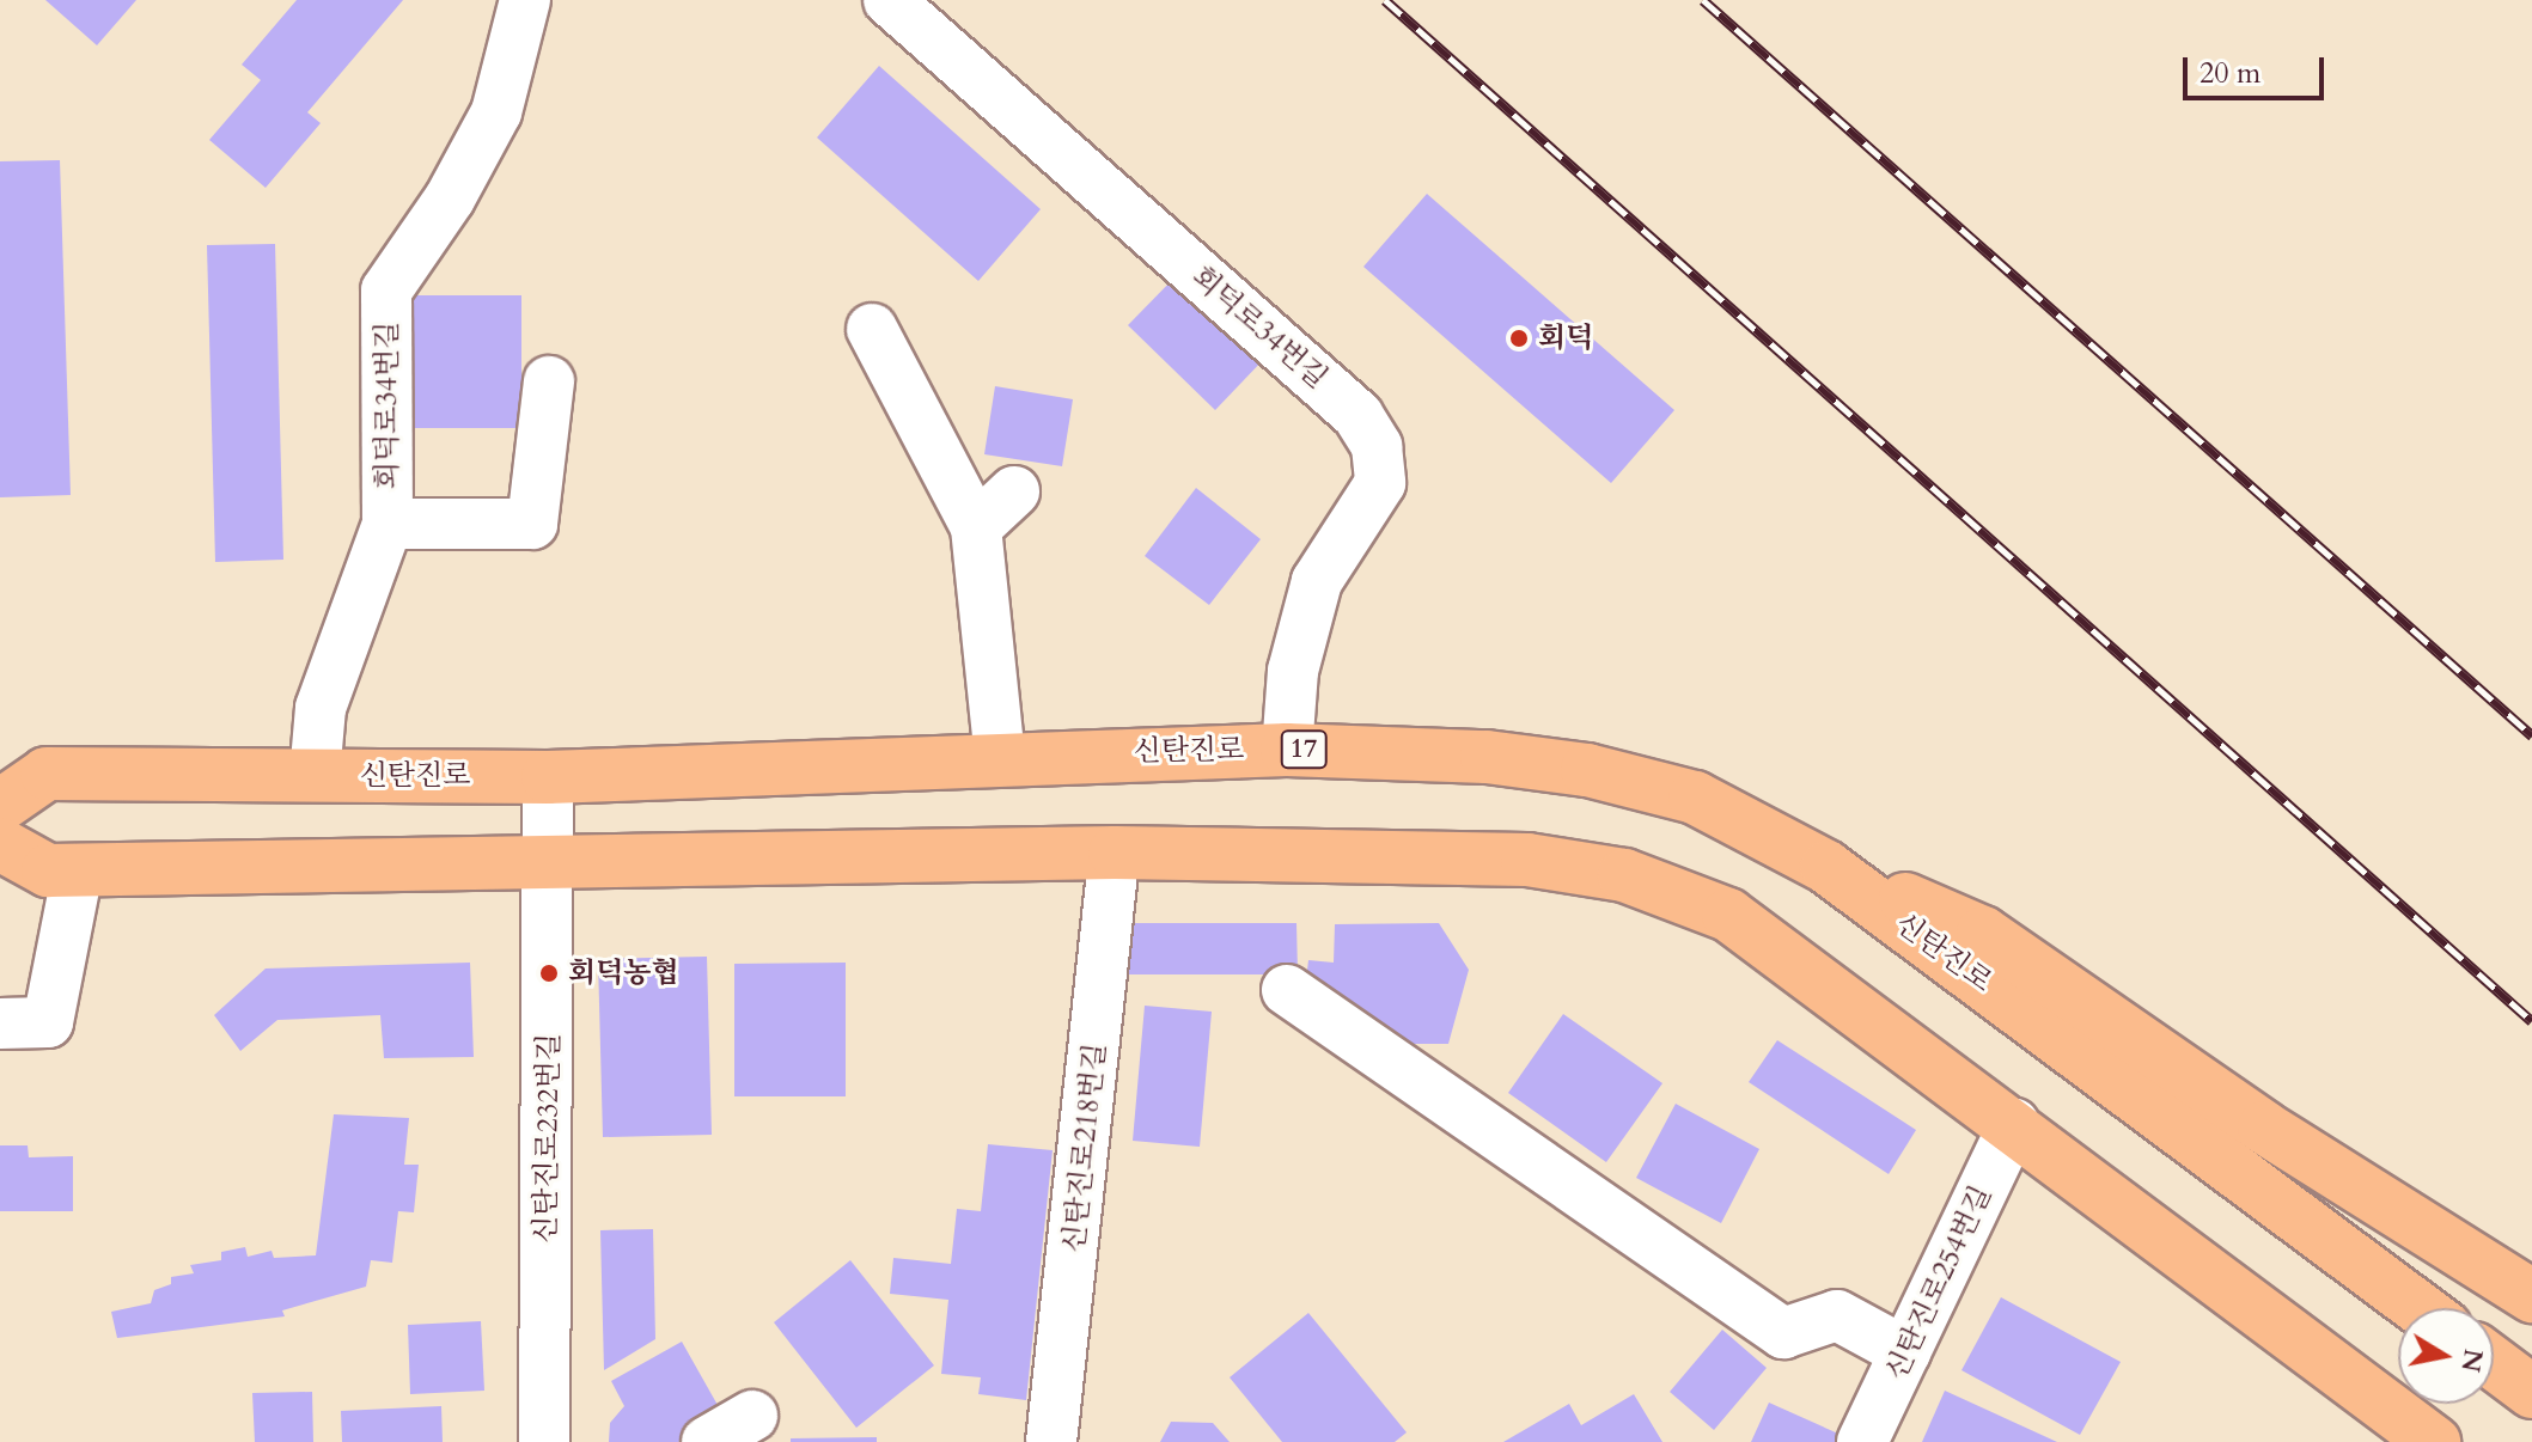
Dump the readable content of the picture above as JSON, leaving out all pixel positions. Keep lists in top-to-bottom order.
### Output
{
  "streets": {
    "main road": ["17", "신탄진로"],
    "street": [
      "회덕로34번길",
      "신탄진로232번길",
      "신탄진로218번길",
      "신탄진로254번길"
    ]
  },
  "crossings": [
    ["회덕로34번길", "신탄진로"],
    ["신탄진로", "신탄진로232번길"]
  ],
  "places": ["회덕", "회덕농협"],
  "scale_bar": "20 m",
  "north": "right"
}
